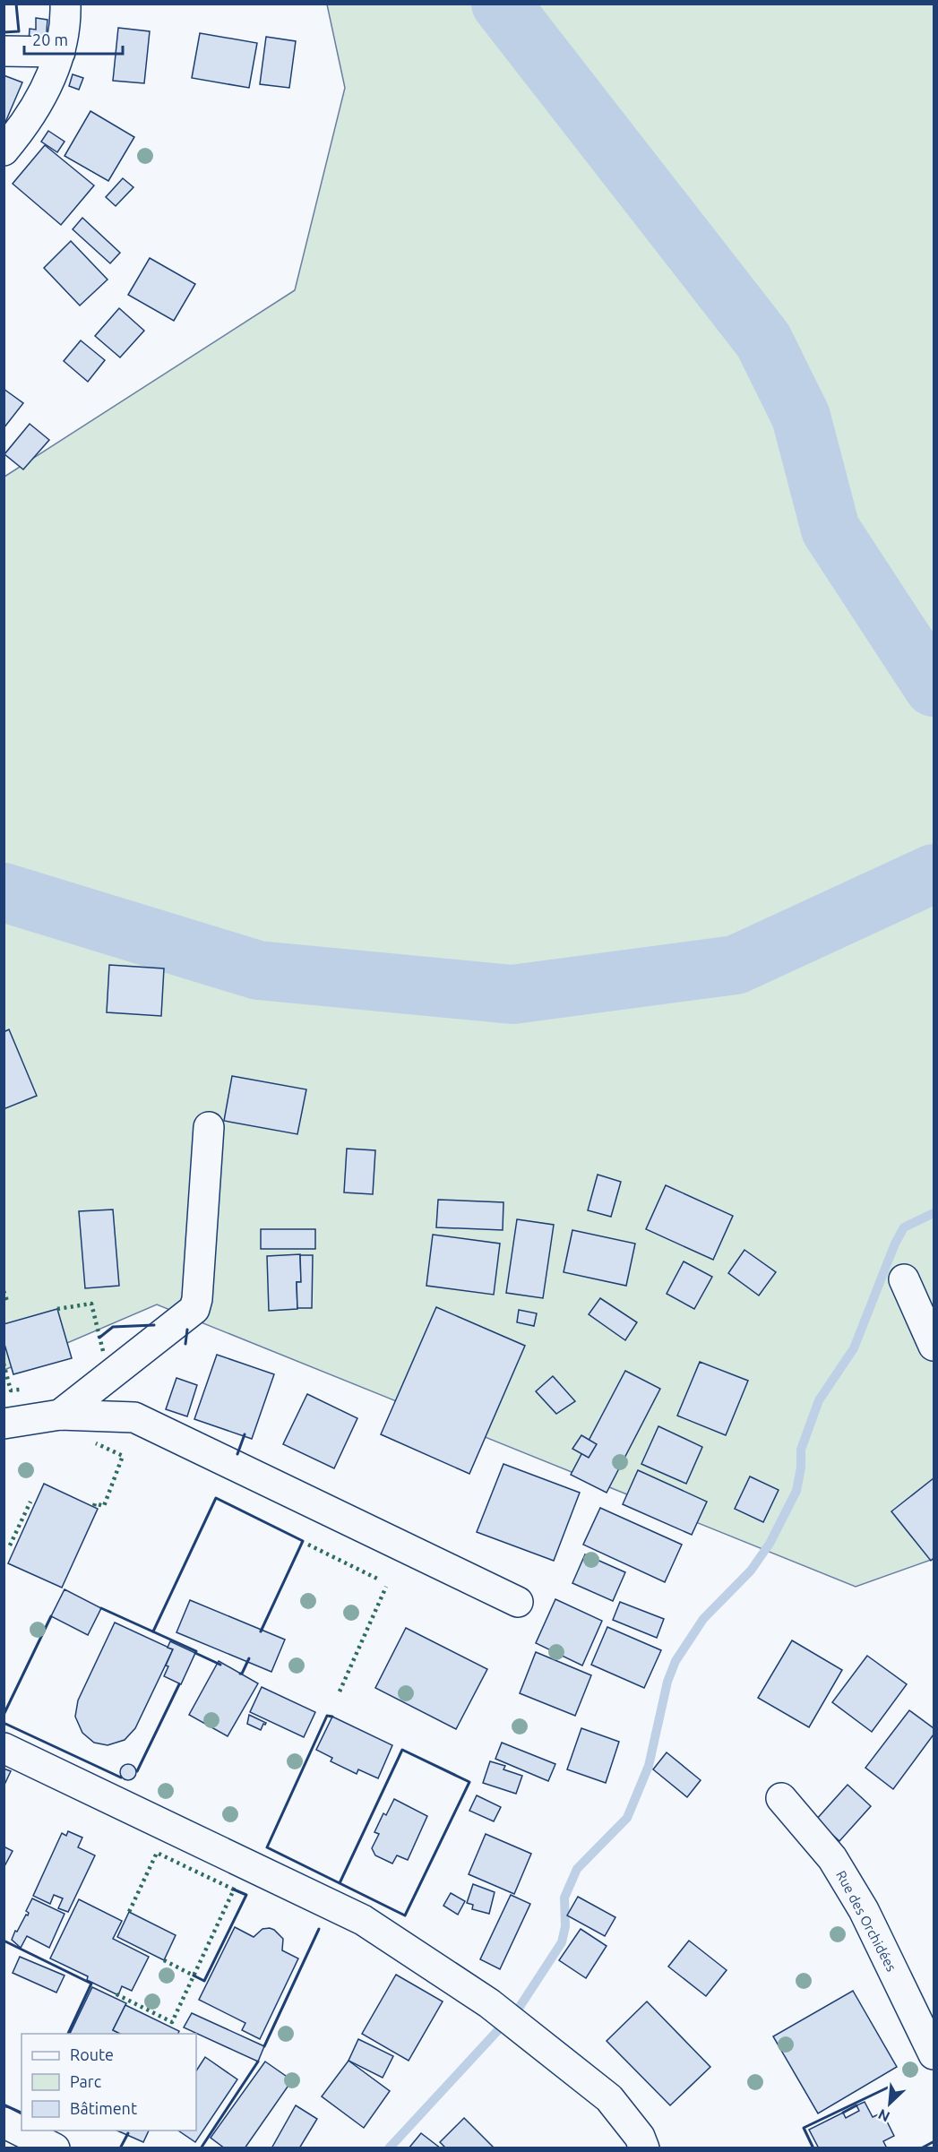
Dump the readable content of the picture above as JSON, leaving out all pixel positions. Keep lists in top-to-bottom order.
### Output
{
  "streets": {
    "street": ["Rue des Orchidées"]
  },
  "legend": ["Route", "Parc", "Bâtiment"],
  "scale_bar": "20 m",
  "north": "bottom left"
}
